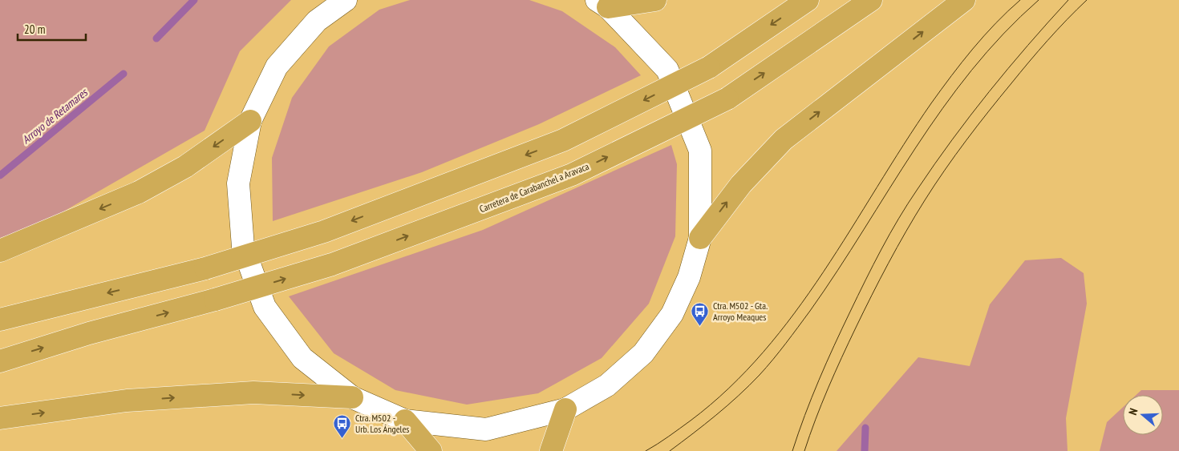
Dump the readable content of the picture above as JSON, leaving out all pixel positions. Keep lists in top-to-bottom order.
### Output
{
  "streets": {
    "highway": ["Carretera de Carabanchel a Aravaca"]
  },
  "water": ["Arroyo de Retamares"],
  "places": {
    "bus stop": ["Ctra. M502 - Gta. Arroyo Meaques", "Ctra. M502 - Urb. Los Ángeles"]
  },
  "scale_bar": "20 m",
  "north": "left"
}
